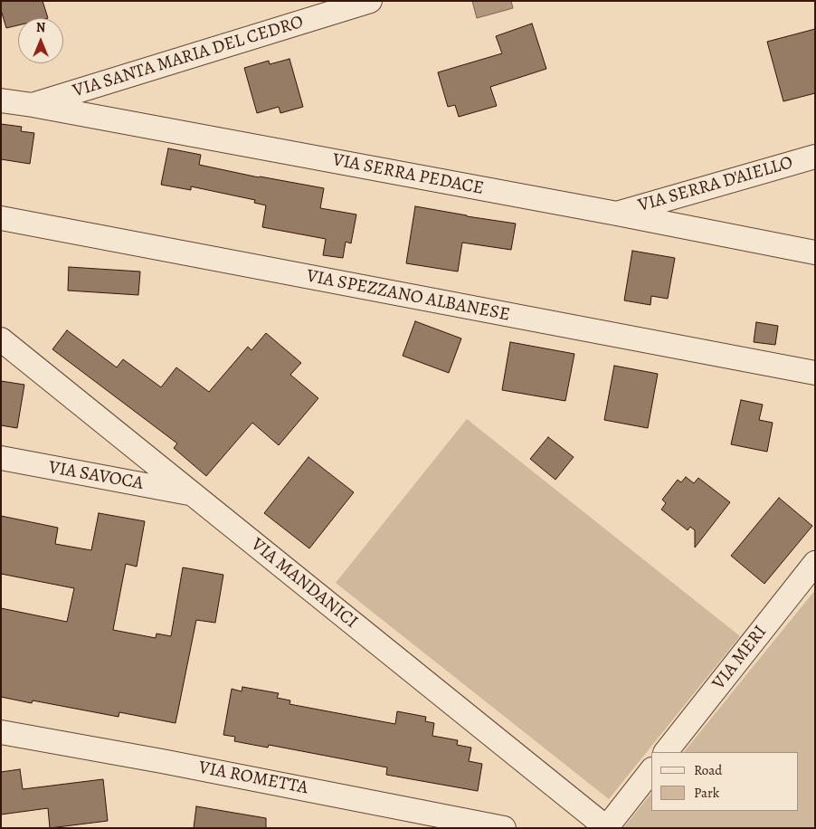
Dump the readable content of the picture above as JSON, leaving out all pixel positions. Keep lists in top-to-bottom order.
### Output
{
  "streets": {
    "street": [
      "VIA SANTA MARIA DEL CEDRO",
      "VIA SERRA PEDACE",
      "VIA SERRA D'AIELLO",
      "VIA SPEZZANO ALBANESE",
      "VIA SAVOCA",
      "VIA MANDANICI",
      "VIA MERI",
      "VIA ROMETTA"
    ]
  },
  "crossings": [
    ["VIA SANTA MARIA DEL CEDRO", "VIA SERRA PEDACE"],
    ["VIA SERRA PEDACE", "VIA SERRA D'AIELLO"],
    ["VIA SAVOCA", "VIA MANDANICI"]
  ],
  "legend": ["Road", "Park"],
  "north": "top"
}
